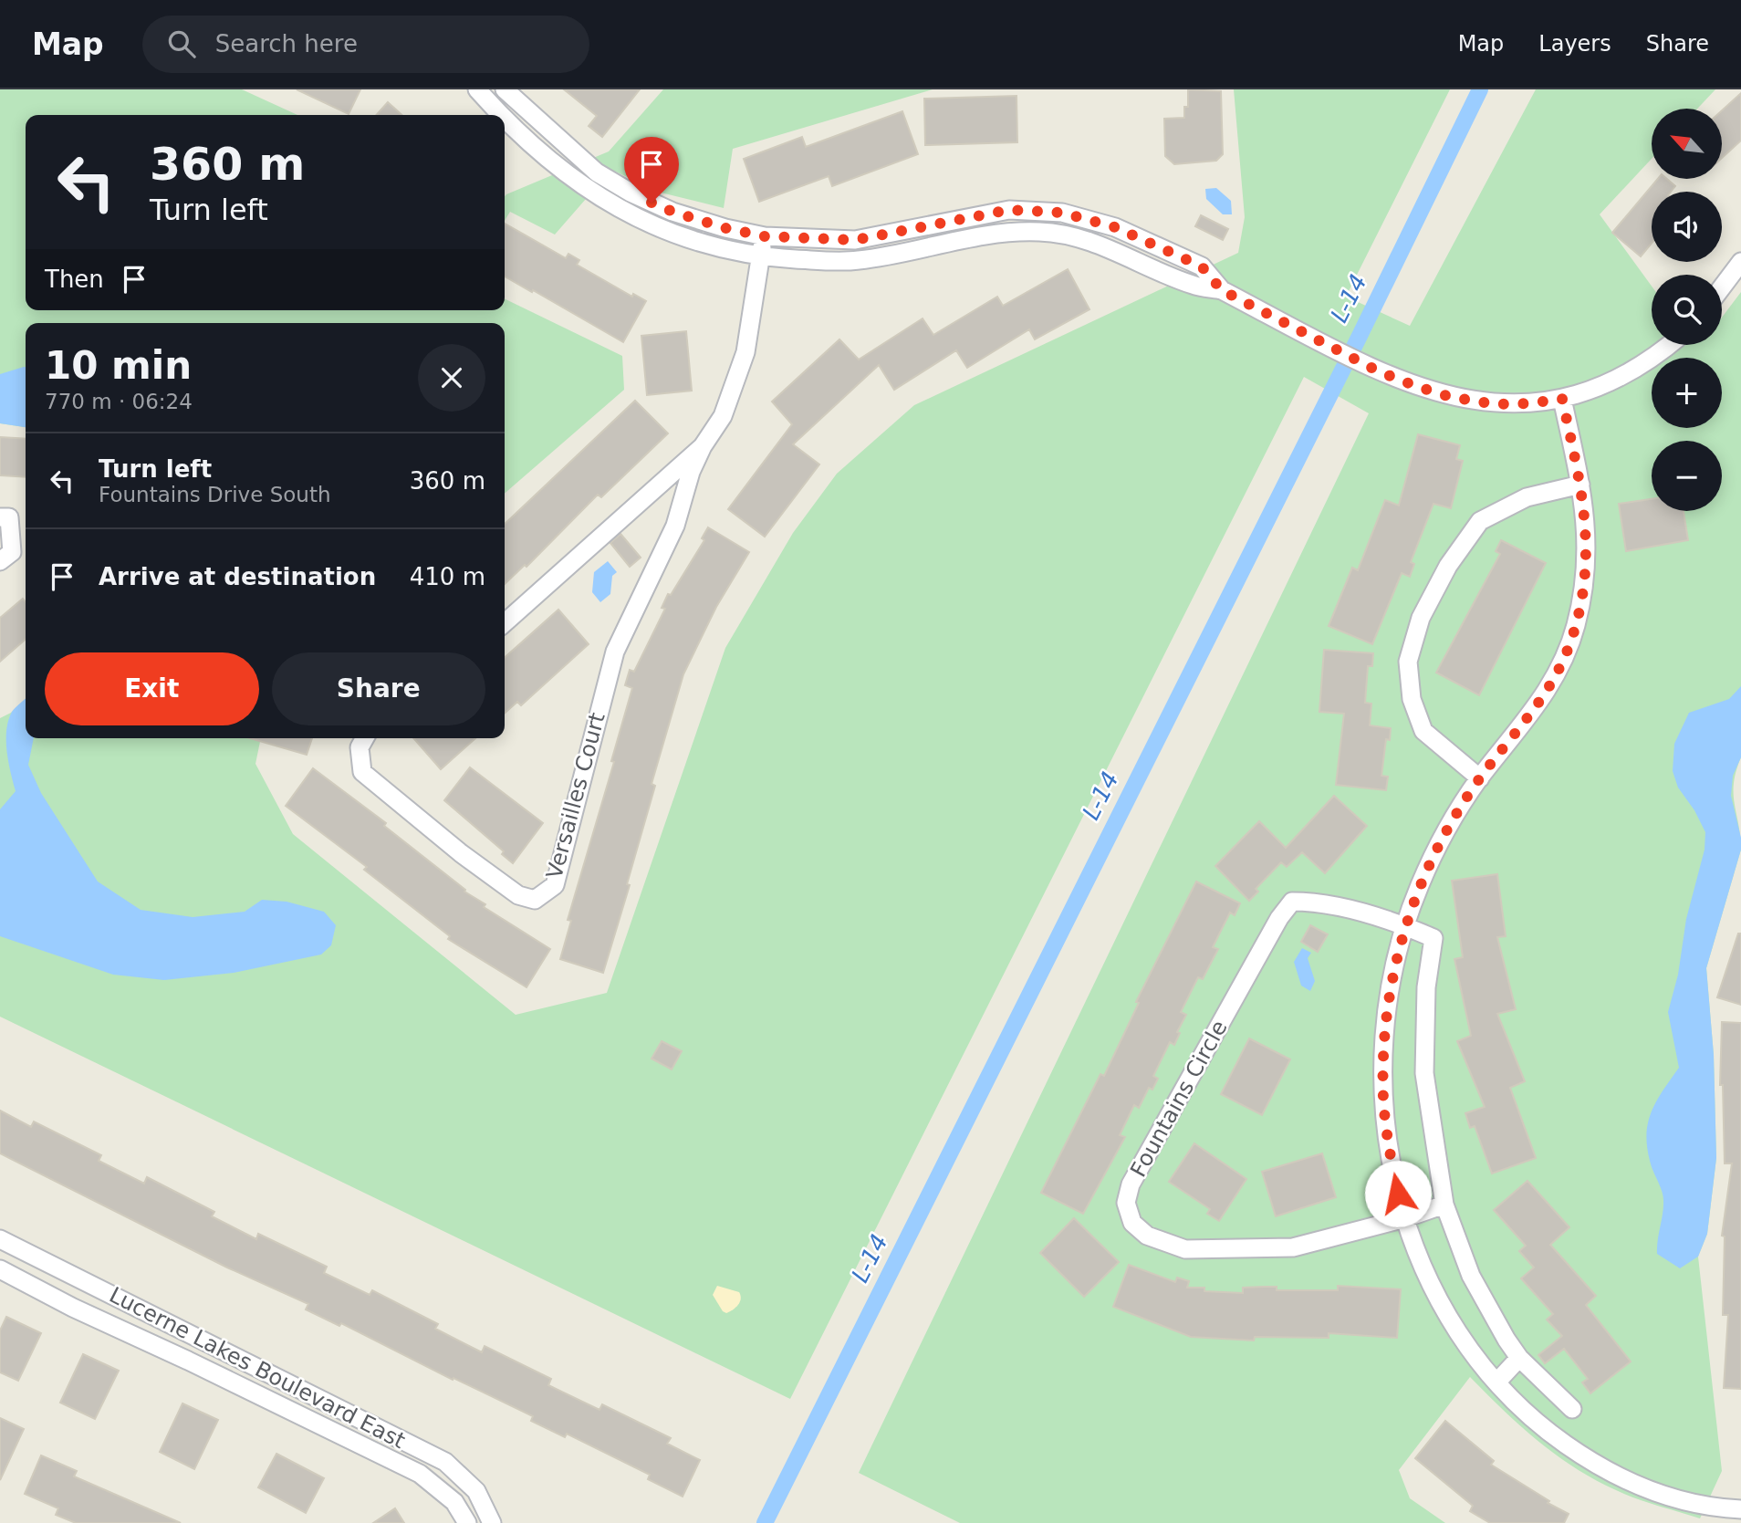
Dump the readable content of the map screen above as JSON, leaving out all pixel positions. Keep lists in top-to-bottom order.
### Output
{
  "streets": {
    "street": ["Versailles Court", "Fountains Circle", "Lucerne Lakes Boulevard East"]
  },
  "water": ["L-14"],
  "north": "top left",
  "page": {
    "header": "Map",
    "search": "Search here",
    "nav": ["Map", "Layers", "Share"],
    "map_buttons": ["+", "−"],
    "turn": ["360 m", "Turn left"],
    "then": "Then",
    "heading": ["10 min", "770 m · 06:24"],
    "list": [
      {
        "name": "Turn left",
        "note": "Fountains Drive South",
        "value": "360 m"
      },
      {
        "name": "Arrive at destination",
        "value": "410 m"
      }
    ],
    "buttons": ["Exit", "Share"]
  }
}
